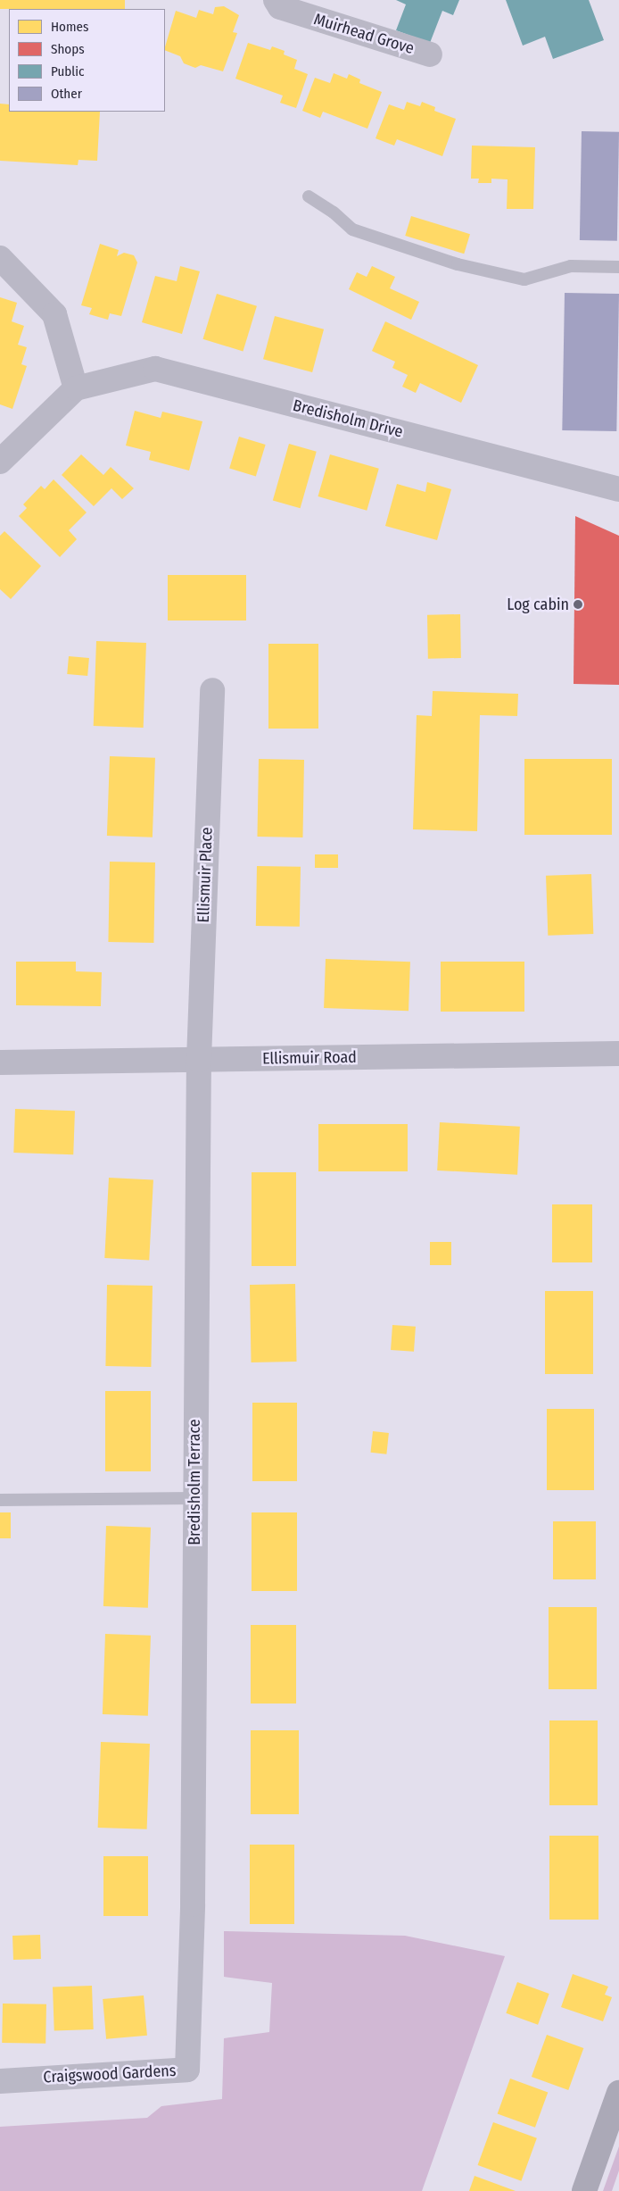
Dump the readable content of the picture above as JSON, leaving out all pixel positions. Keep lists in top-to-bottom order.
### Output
{
  "streets": {
    "street": [
      "Muirhead Grove",
      "Bredisholm Drive",
      "Ellismuir Place",
      "Ellismuir Road",
      "Bredisholm Terrace",
      "Craigswood Gardens"
    ]
  },
  "crossings": [
    ["Ellismuir Place", "Ellismuir Road"],
    ["Ellismuir Place", "Bredisholm Terrace"],
    ["Ellismuir Road", "Bredisholm Terrace"],
    ["Bredisholm Terrace", "Craigswood Gardens"]
  ],
  "places": ["Log cabin"],
  "legend": [
    "Homes",
    "Shops",
    "Public",
    "Other"
  ]
}
